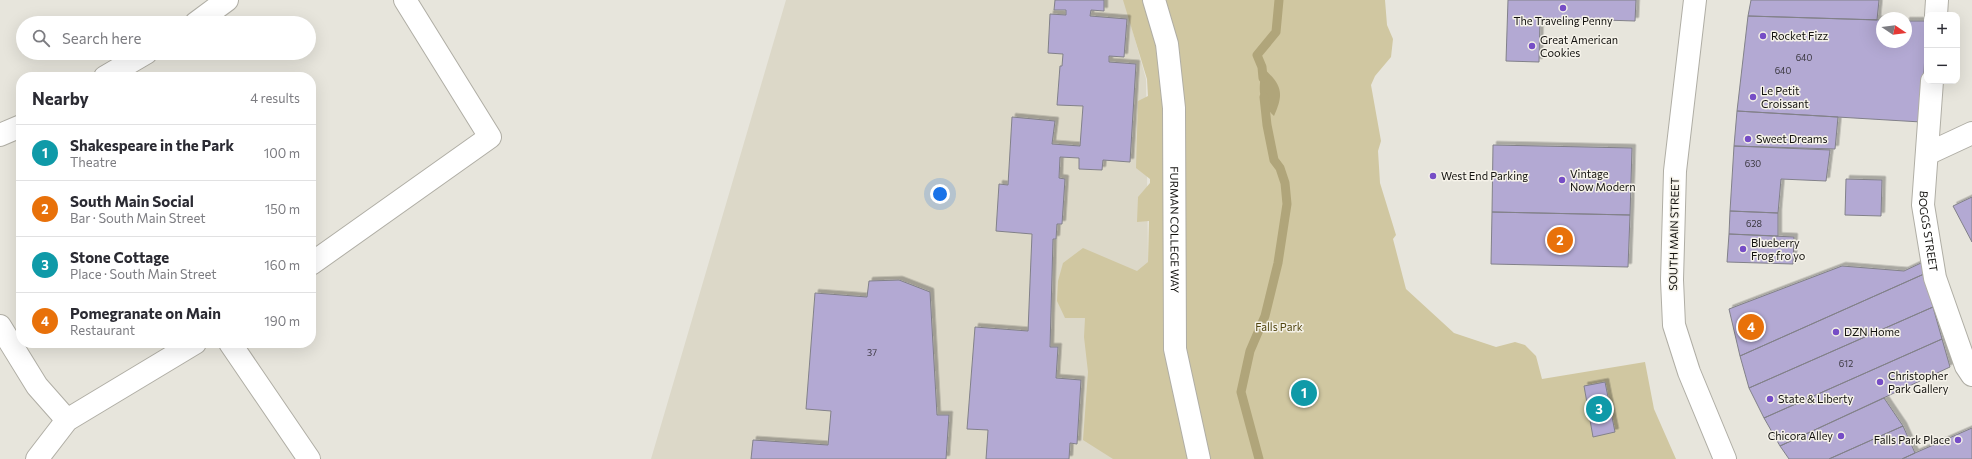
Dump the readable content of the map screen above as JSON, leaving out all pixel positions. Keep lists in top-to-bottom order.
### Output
{
  "streets": {
    "street": ["FURMAN COLLEGE WAY", "BOGGS STREET", "SOUTH MAIN STREET"]
  },
  "parks": ["Falls Park"],
  "places": [
    "The Traveling Penny",
    "Rocket Fizz",
    "Great American Cookies",
    "Le Petit Croissant",
    "Sweet Dreams",
    "West End Parking",
    "Vintage Now Modern",
    "Blueberry Frog fro yo",
    "DZN Home",
    "Christopher Park Gallery",
    "State & Liberty",
    "Chicora Alley",
    "Falls Park Place"
  ],
  "house_numbers": [
    "640",
    "640",
    "630",
    "628",
    "37",
    "612"
  ],
  "north": "right",
  "page": {
    "map_buttons": ["+", "−"],
    "search": "Search here",
    "heading": ["Nearby", "4 results"],
    "list": [
      {
        "mark": "1",
        "name": "Shakespeare in the Park",
        "note": "Theatre",
        "value": "100 m"
      },
      {
        "mark": "2",
        "name": "South Main Social",
        "note": "Bar · South Main Street",
        "value": "150 m"
      },
      {
        "mark": "3",
        "name": "Stone Cottage",
        "note": "Place · South Main Street",
        "value": "160 m"
      },
      {
        "mark": "4",
        "name": "Pomegranate on Main",
        "note": "Restaurant",
        "value": "190 m"
      }
    ],
    "pins": [
      "2",
      "4",
      "1",
      "3"
    ]
  }
}
